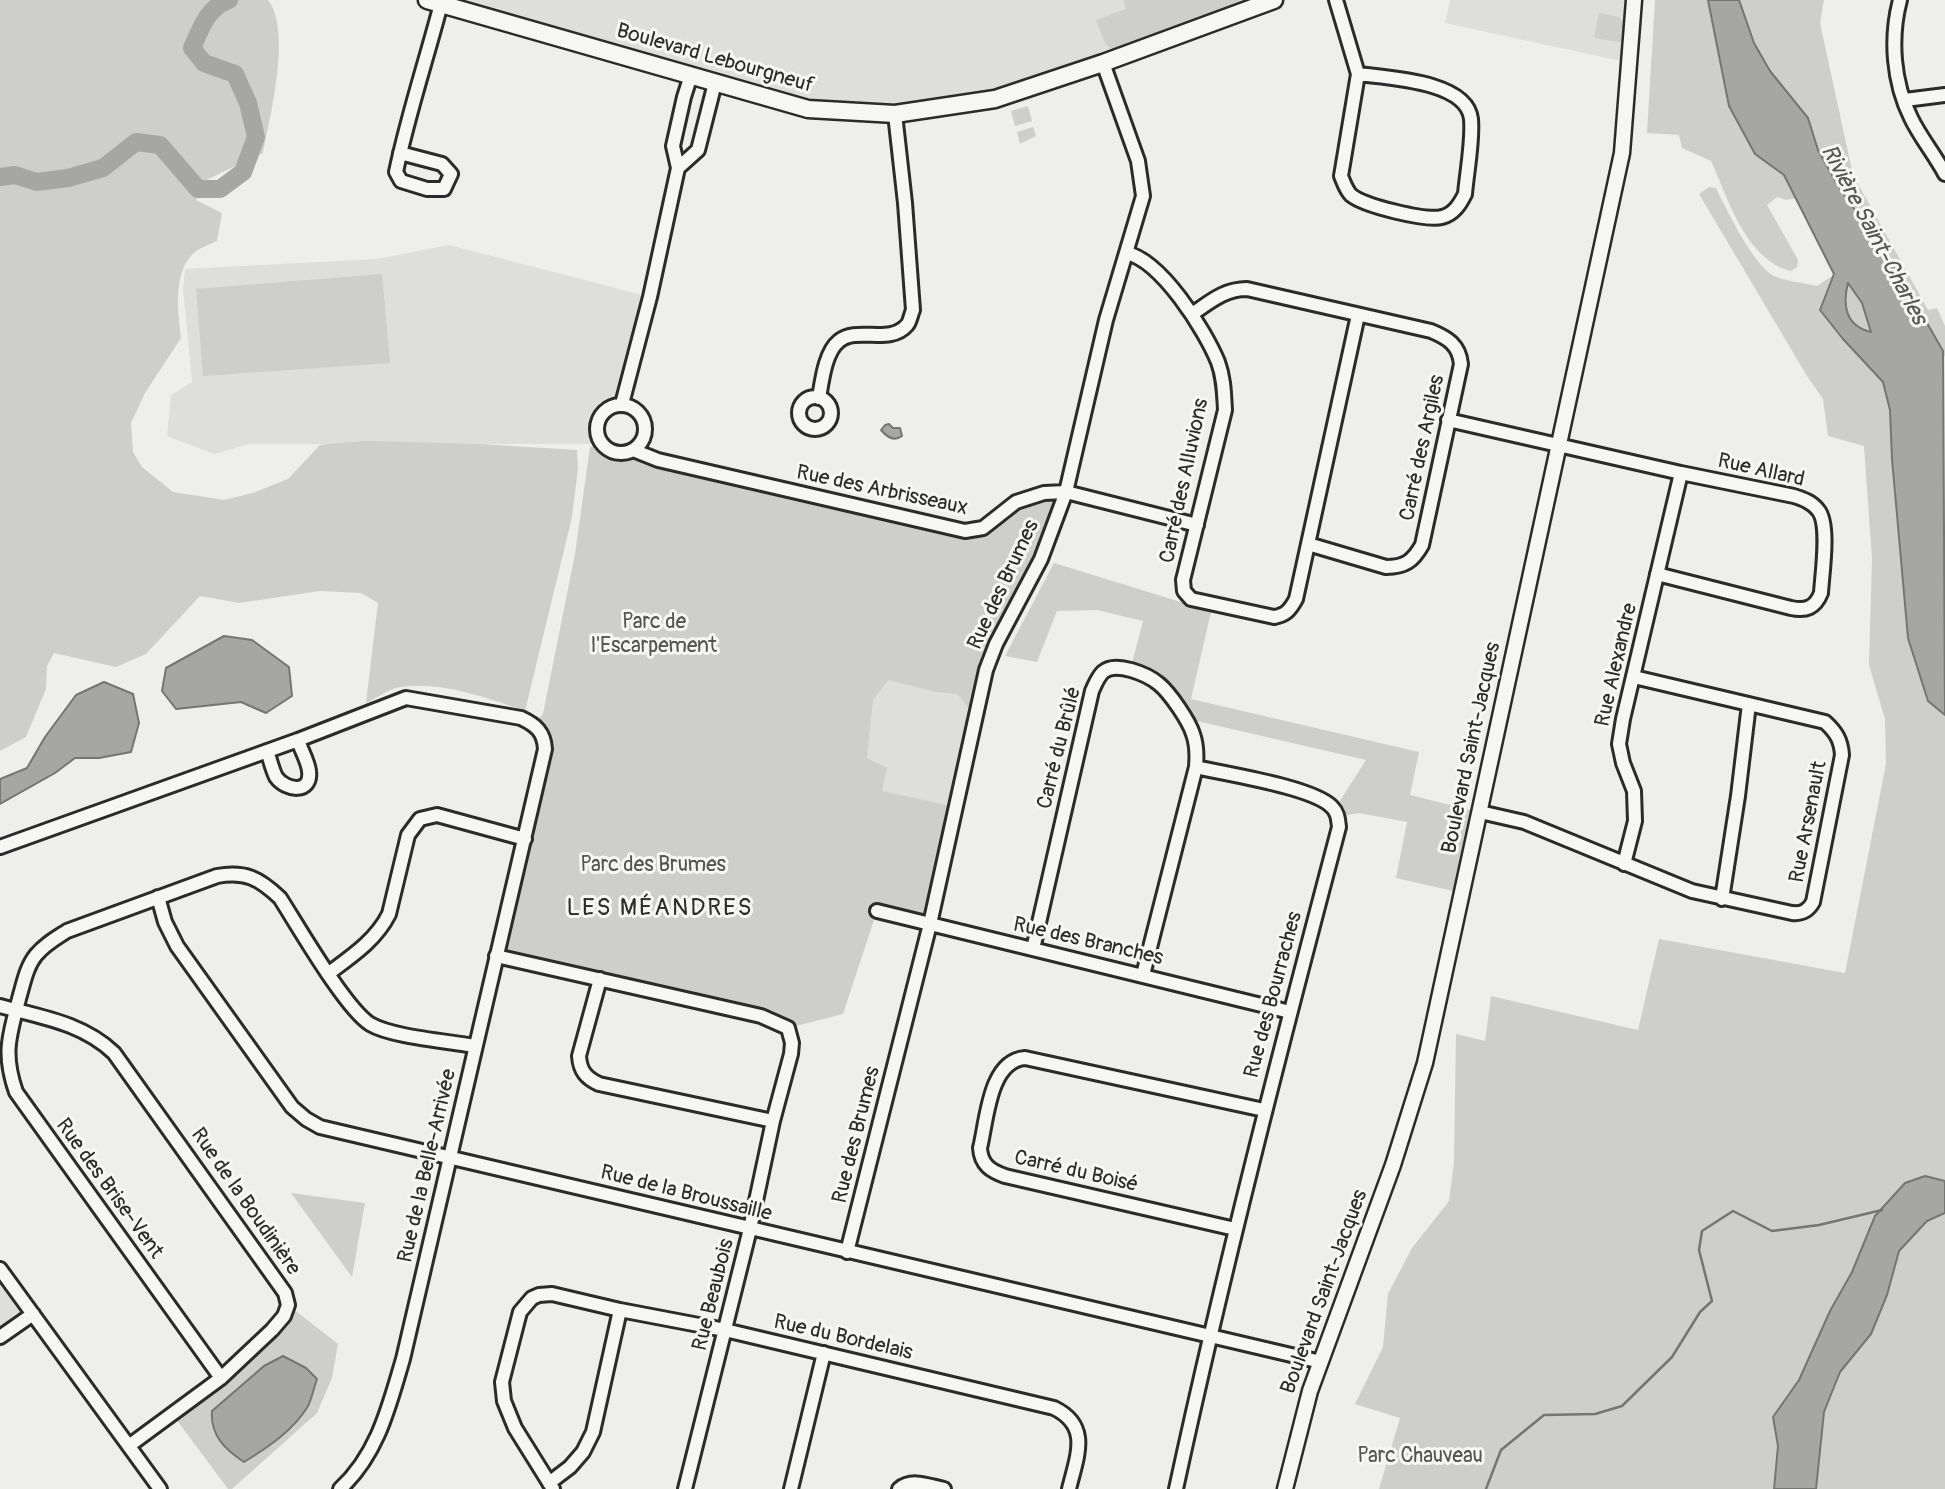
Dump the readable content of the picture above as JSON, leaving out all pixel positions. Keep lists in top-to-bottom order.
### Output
{
  "streets": {
    "main road": ["Boulevard Lebourgneuf"],
    "street": [
      "Carré des Argiles",
      "Rue Allard",
      "Carré des Alluvions",
      "Rue des Arbrisseaux",
      "Rue des Brumes",
      "Rue Alexandre",
      "Carré du Brûlé",
      "Boulevard Saint-Jacques",
      "Rue Arsenault",
      "Rue des Branches",
      "Rue des Bourraches",
      "Rue de la Belle-Arrivée",
      "Carré du Boisé",
      "Rue des Brise-Vent",
      "Rue de la Broussaille",
      "Rue de la Boudinière",
      "Rue Beaubois",
      "Rue du Bordelais"
    ]
  },
  "crossings": [
    ["Boulevard Lebourgneuf", "Rue des Brumes"],
    ["Carré des Argiles", "Rue Allard"],
    ["Carré des Argiles", "Carré des Alluvions"],
    ["Rue Allard", "Rue Alexandre"],
    ["Rue Allard", "Boulevard Saint-Jacques"],
    ["Carré des Alluvions", "Rue des Arbrisseaux"],
    ["Carré des Alluvions", "Rue des Brumes"],
    ["Rue des Arbrisseaux", "Rue des Brumes"],
    ["Rue des Brumes", "Rue des Branches"],
    ["Rue des Brumes", "Rue de la Broussaille"],
    ["Rue Alexandre", "Rue Arsenault"],
    ["Carré du Brûlé", "Rue des Branches"],
    ["Carré du Brûlé", "Rue des Bourraches"],
    ["Boulevard Saint-Jacques", "Rue Arsenault"],
    ["Boulevard Saint-Jacques", "Rue de la Broussaille"],
    ["Rue des Branches", "Rue des Bourraches"],
    ["Rue des Bourraches", "Carré du Boisé"],
    ["Rue des Bourraches", "Rue de la Broussaille"],
    ["Rue de la Belle-Arrivée", "Rue des Brise-Vent"],
    ["Rue de la Belle-Arrivée", "Rue de la Broussaille"],
    ["Rue des Brise-Vent", "Rue de la Broussaille"],
    ["Rue des Brise-Vent", "Rue de la Boudinière"],
    ["Rue de la Broussaille", "Rue Beaubois"],
    ["Rue Beaubois", "Rue du Bordelais"]
  ],
  "districts": ["LES MÉANDRES"],
  "water": ["Rivière Saint-Charles"],
  "parks": ["Parc de l'Escarpement", "Parc des Brumes", "Parc Chauveau"]
}
